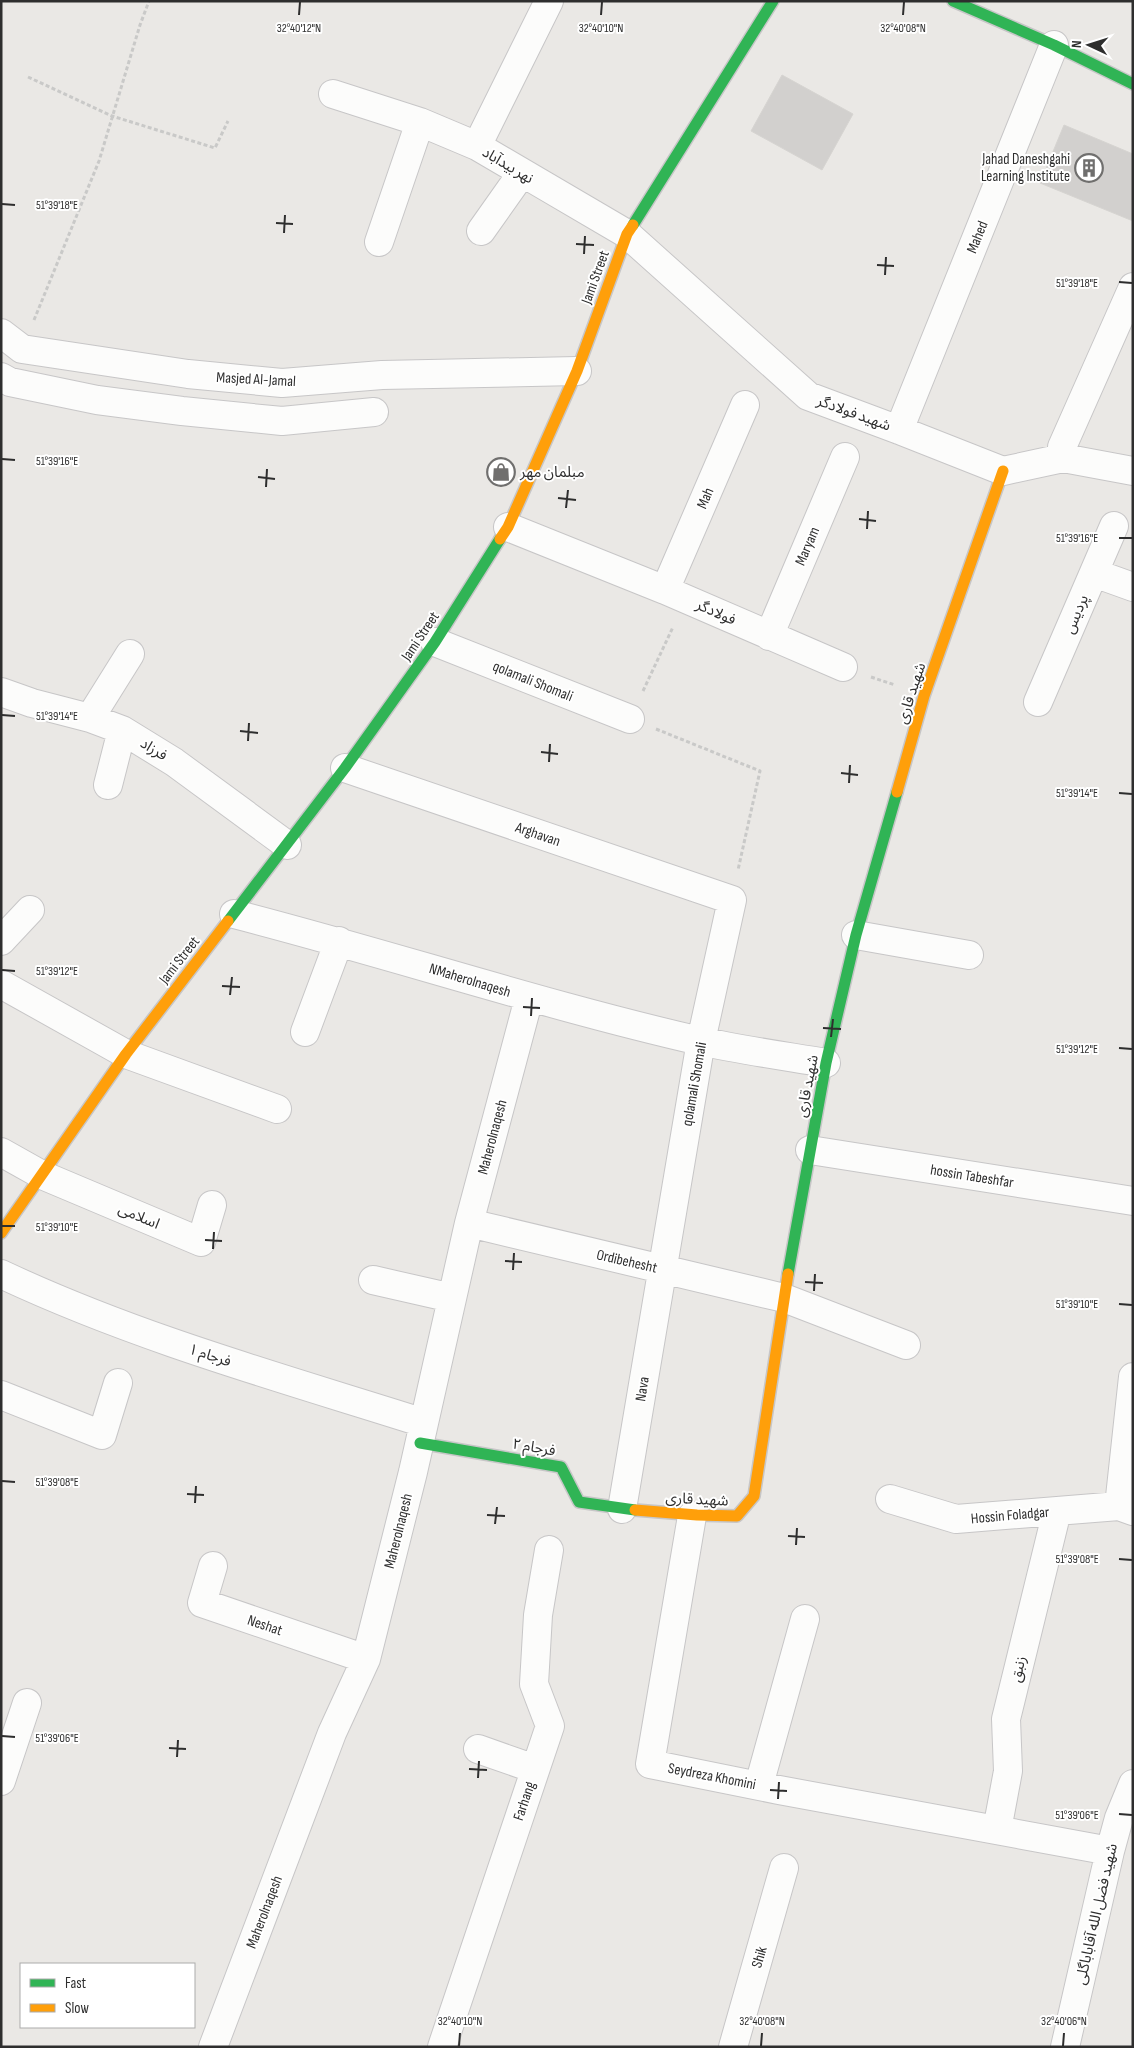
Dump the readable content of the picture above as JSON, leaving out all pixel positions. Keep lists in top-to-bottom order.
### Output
{
  "streets": {
    "street": [
      "نهر بیدآباد",
      "Mahed",
      "Jami Street",
      "Masjed Al-Jamal",
      "شهید فولادگر",
      "Mah",
      "Maryam",
      "فولادگر",
      "پردیس",
      "qolamali Shomali",
      "شهید قاری",
      "فرزاد",
      "Arghavan",
      "NMaherolnaqesh",
      "Maherolnaqesh",
      "hossin Tabeshfar",
      "اسلامی",
      "Ordibehesht",
      "فرجام ۱",
      "Nava",
      "فرجام ۲",
      "Hossin Foladgar",
      "Neshat",
      "زنبق",
      "Seydreza Khomini",
      "Farhang",
      "شهید فضل الله آقاباباگلی",
      "Shik"
    ]
  },
  "crossings": [
    ["نهر بیدآباد", "Jami Street"],
    ["نهر بیدآباد", "شهید فولادگر"],
    ["Mahed", "شهید فولادگر"],
    ["Jami Street", "Masjed Al-Jamal"],
    ["Jami Street", "شهید فولادگر"],
    ["Jami Street", "فولادگر"],
    ["Jami Street", "qolamali Shomali"],
    ["Jami Street", "فرزاد"],
    ["Jami Street", "Arghavan"],
    ["Jami Street", "NMaherolnaqesh"],
    ["Jami Street", "اسلامی"],
    ["شهید فولادگر", "شهید قاری"],
    ["Mah", "فولادگر"],
    ["Maryam", "فولادگر"],
    ["qolamali Shomali", "Arghavan"],
    ["qolamali Shomali", "NMaherolnaqesh"],
    ["qolamali Shomali", "Ordibehesht"],
    ["qolamali Shomali", "Nava"],
    ["شهید قاری", "NMaherolnaqesh"],
    ["شهید قاری", "hossin Tabeshfar"],
    ["شهید قاری", "Ordibehesht"],
    ["شهید قاری", "Nava"],
    ["شهید قاری", "فرجام ۲"],
    ["شهید قاری", "Seydreza Khomini"],
    ["NMaherolnaqesh", "Maherolnaqesh"],
    ["Maherolnaqesh", "Ordibehesht"],
    ["Maherolnaqesh", "فرجام ۱"],
    ["Maherolnaqesh", "فرجام ۲"],
    ["Maherolnaqesh", "Neshat"],
    ["Ordibehesht", "Nava"],
    ["فرجام ۱", "فرجام ۲"],
    ["Nava", "فرجام ۲"],
    ["Hossin Foladgar", "زنبق"],
    ["زنبق", "Seydreza Khomini"],
    ["Seydreza Khomini", "شهید فضل الله آقاباباگلی"]
  ],
  "places": {
    "building": ["Jahad Daneshgahi Learning Institute"],
    "shop": ["مبلمان مهر"]
  },
  "legend": ["Fast", "Slow"],
  "north": "left",
  "coordinates": [
    "32°40'12\"N",
    "32°40'10\"N",
    "32°40'08\"N",
    "51°39'18\"E",
    "51°39'16\"E",
    "51°39'14\"E",
    "51°39'12\"E",
    "51°39'10\"E",
    "51°39'08\"E",
    "51°39'06\"E",
    "32°40'06\"N"
  ]
}
